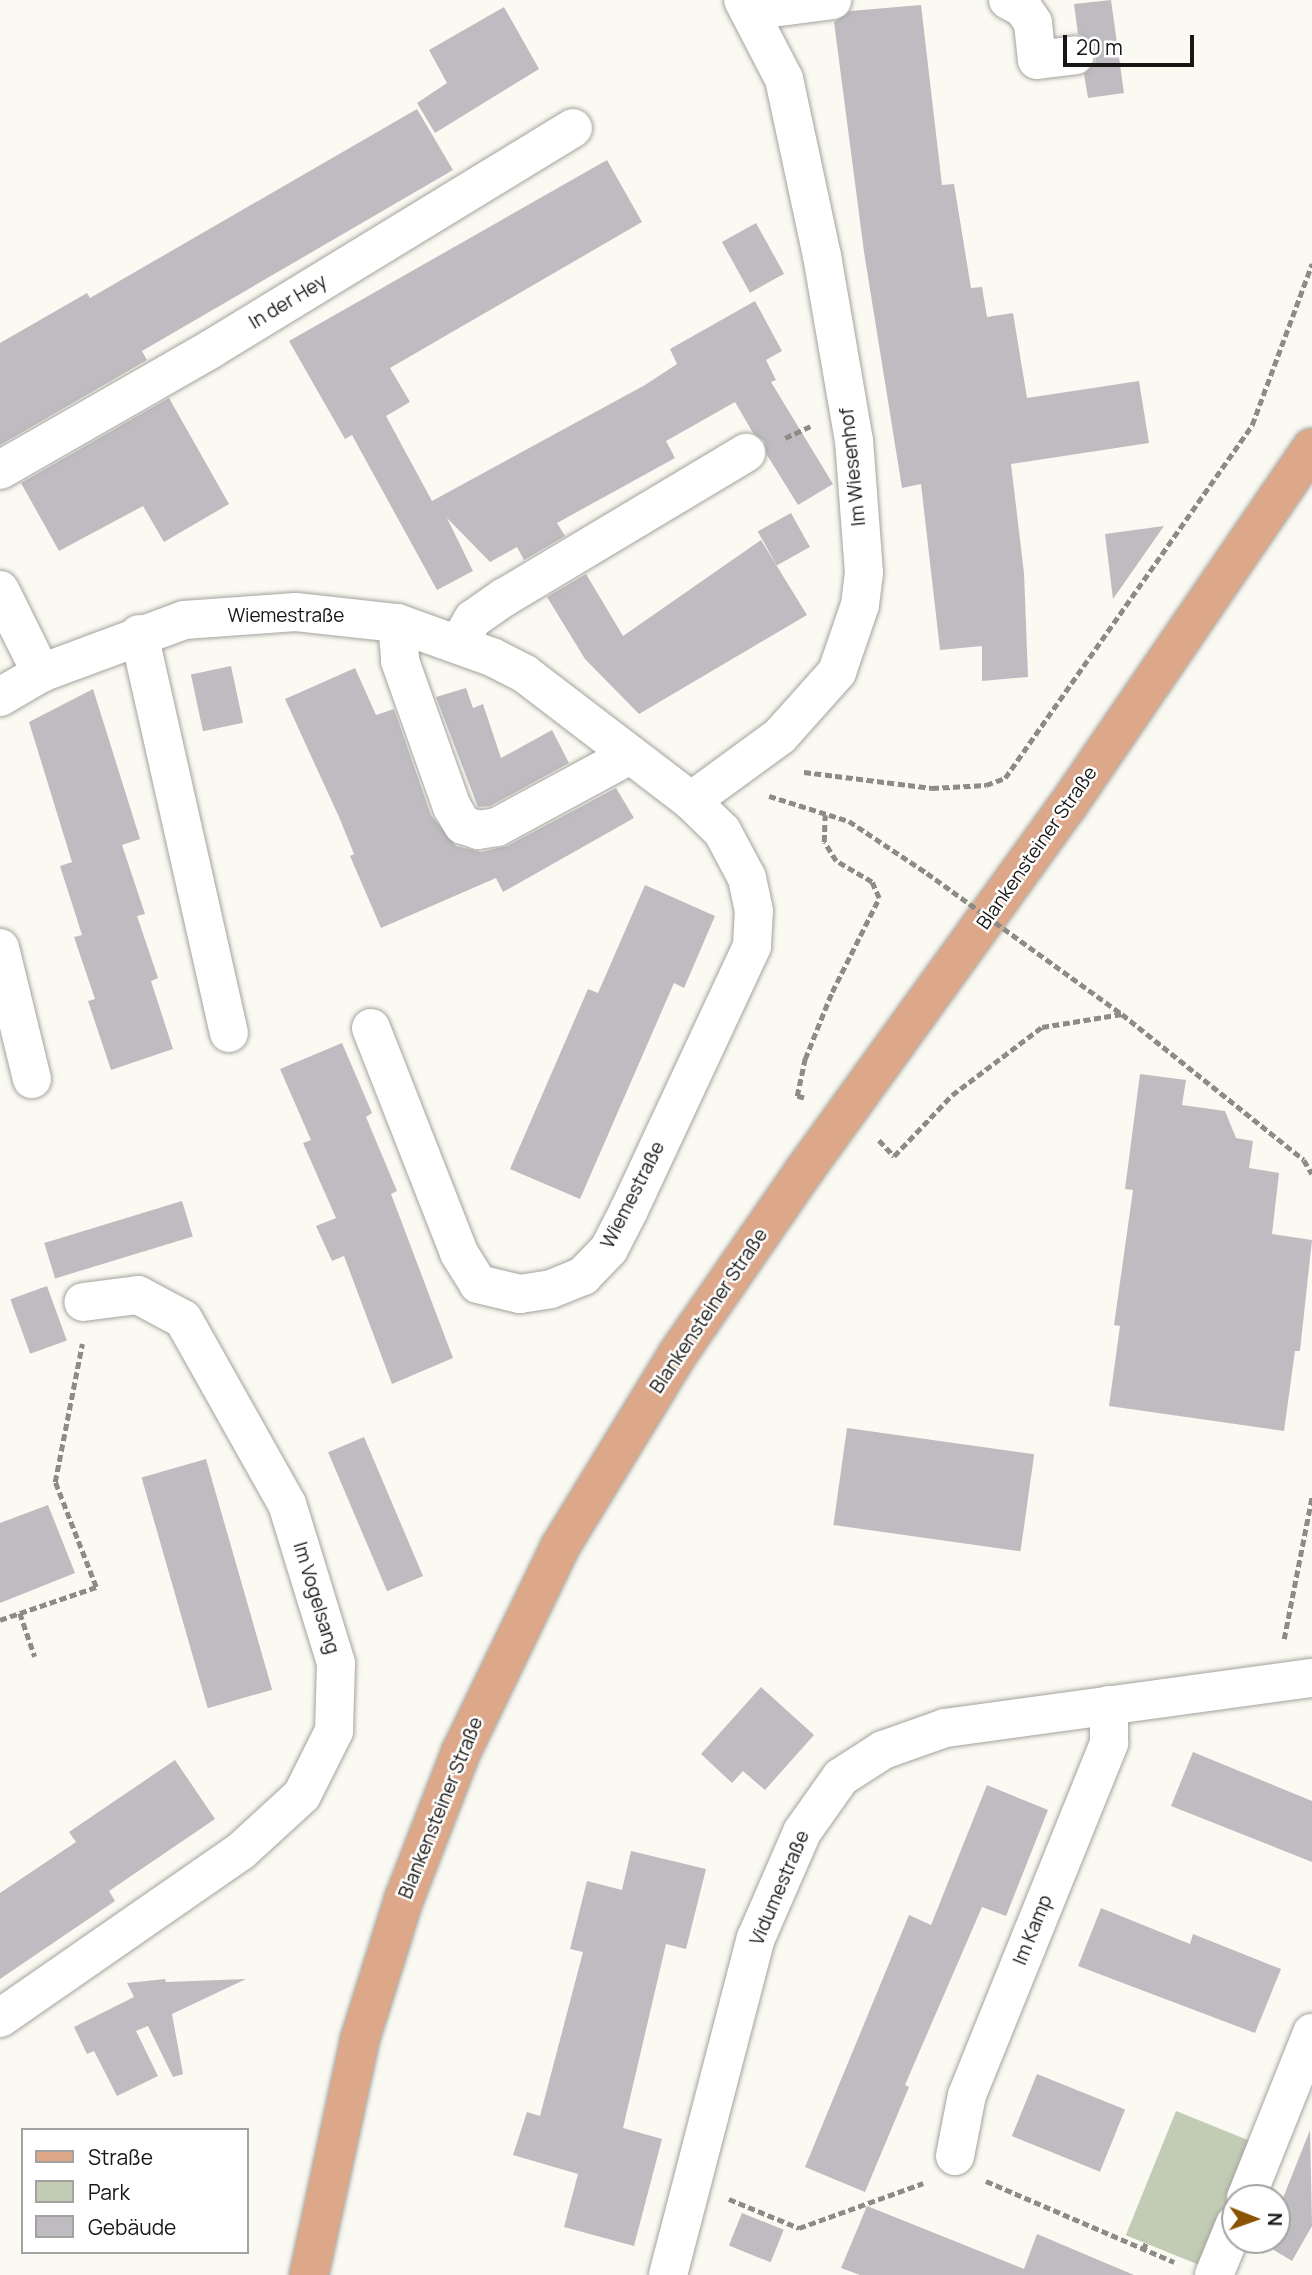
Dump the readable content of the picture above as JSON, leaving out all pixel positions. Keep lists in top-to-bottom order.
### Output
{
  "streets": {
    "main road": ["Blankensteiner Straße"],
    "street": [
      "In der Hey",
      "Im Wiesenhof",
      "Wiemestraße",
      "Im Vogelsang",
      "Vidumestraße",
      "Im Kamp"
    ]
  },
  "crossings": [
    ["Im Wiesenhof", "Wiemestraße"],
    ["Vidumestraße", "Im Kamp"]
  ],
  "legend": ["Straße", "Park", "Gebäude"],
  "scale_bar": "20 m",
  "north": "right"
}
